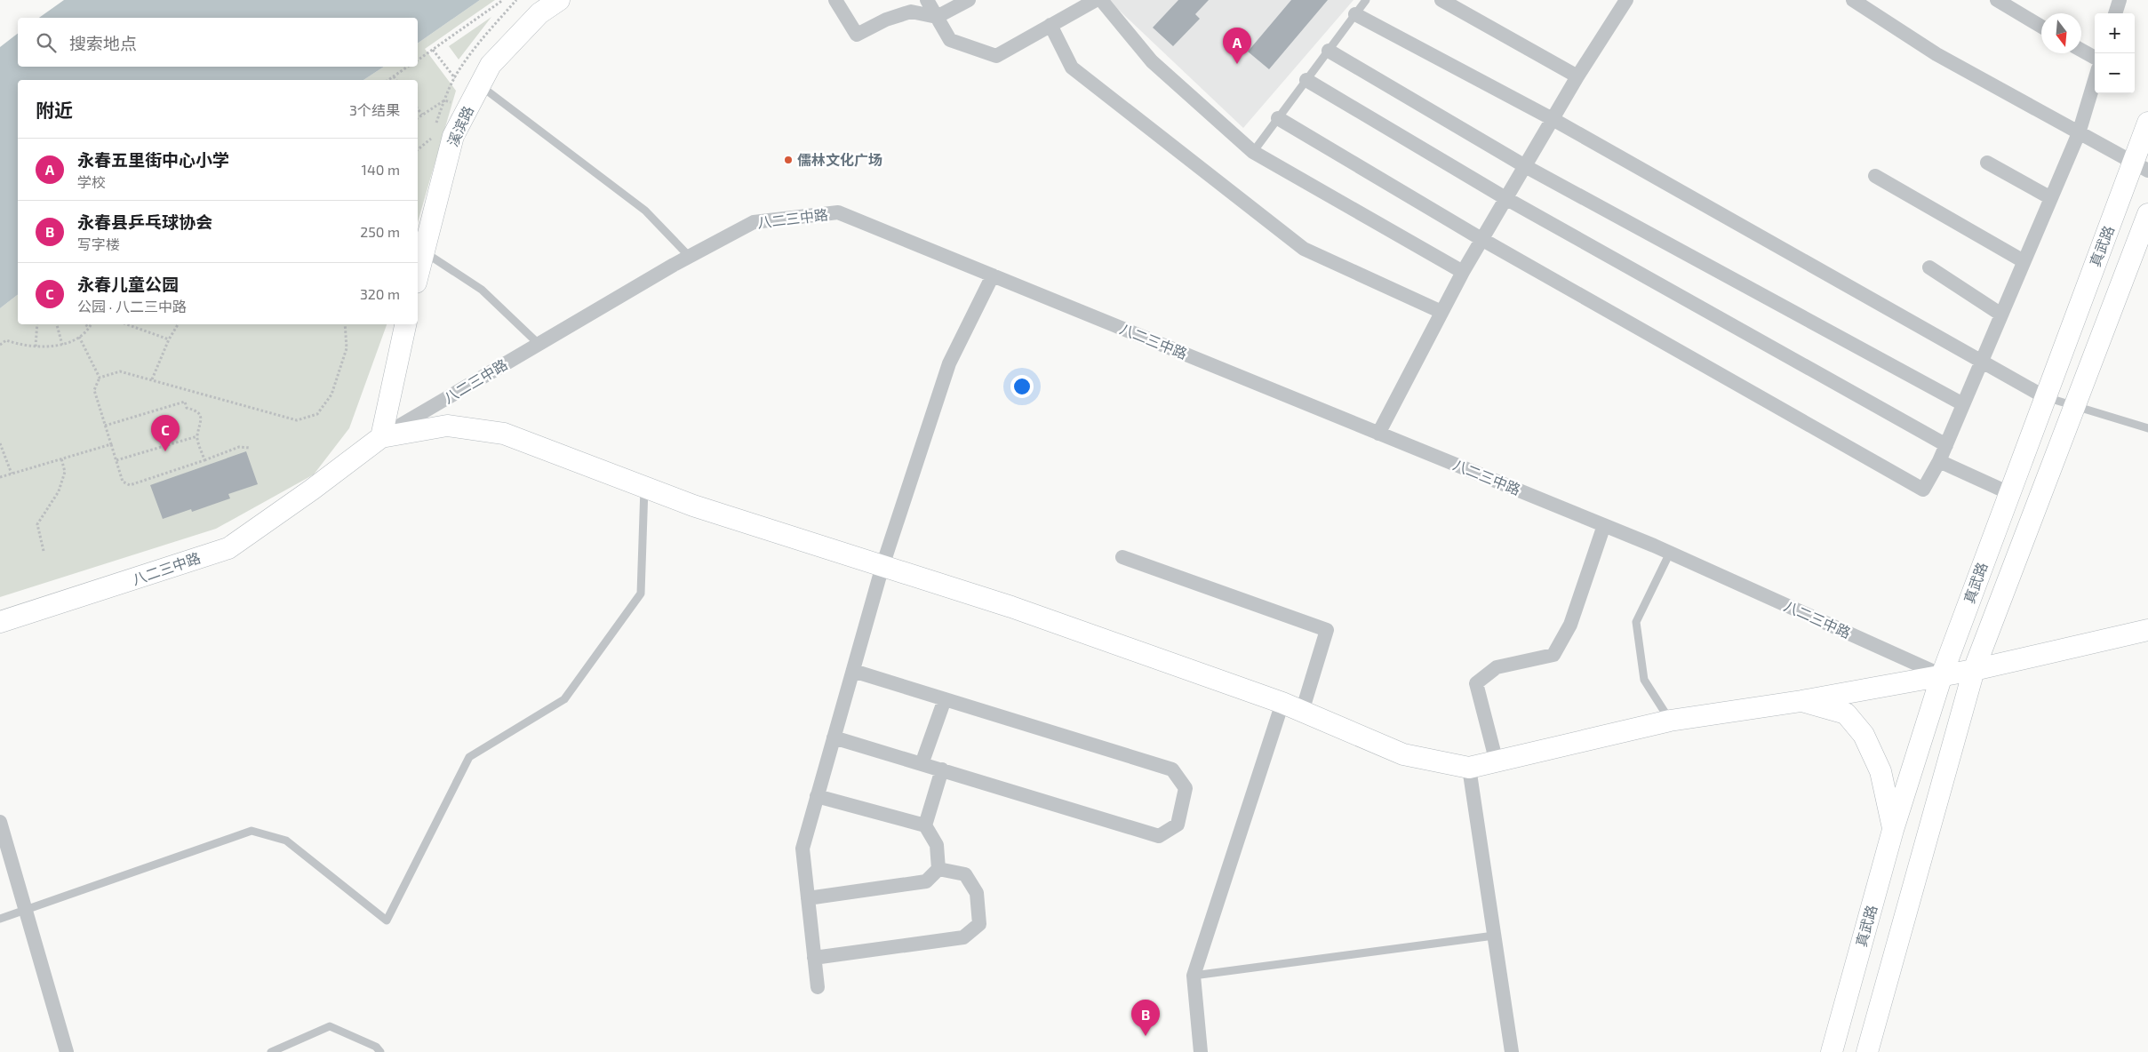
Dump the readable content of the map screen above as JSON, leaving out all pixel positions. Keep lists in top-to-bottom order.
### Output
{
  "streets": {
    "main road": ["溪滨路", "八二三中路", "真武路"]
  },
  "crossings": [
    ["八二三中路", "真武路"]
  ],
  "places": ["儒林文化广场"],
  "north": "bottom",
  "page": {
    "map_buttons": ["+", "−"],
    "search": "搜索地点",
    "pins": ["A", "C", "B"],
    "heading": ["附近", "3个结果"],
    "list": [
      {
        "mark": "A",
        "name": "永春五里街中心小学",
        "note": "学校",
        "value": "140 m"
      },
      {
        "mark": "B",
        "name": "永春县乒乓球协会",
        "note": "写字楼",
        "value": "250 m"
      },
      {
        "mark": "C",
        "name": "永春儿童公园",
        "note": "公园 · 八二三中路",
        "value": "320 m"
      }
    ]
  }
}
